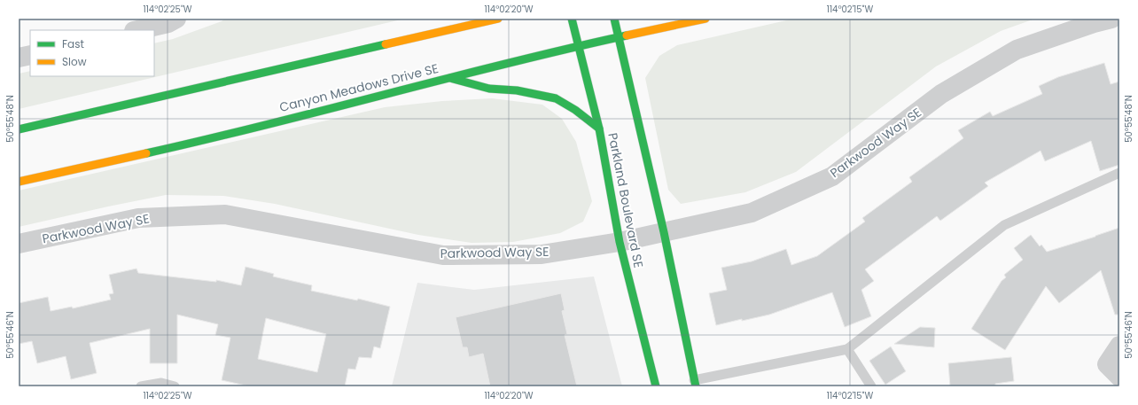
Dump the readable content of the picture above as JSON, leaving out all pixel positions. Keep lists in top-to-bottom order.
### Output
{
  "streets": {
    "main road": ["Canyon Meadows Drive SE", "Parkland Boulevard SE"],
    "street": ["Parkwood Way SE"]
  },
  "crossings": [
    ["Canyon Meadows Drive SE", "Parkland Boulevard SE"],
    ["Parkwood Way SE", "Parkland Boulevard SE"]
  ],
  "legend": ["Fast", "Slow"],
  "coordinates": [
    "114°02'25\"W",
    "114°02'20\"W",
    "114°02'15\"W",
    "50°55'48\"N",
    "50°55'46\"N"
  ]
}
